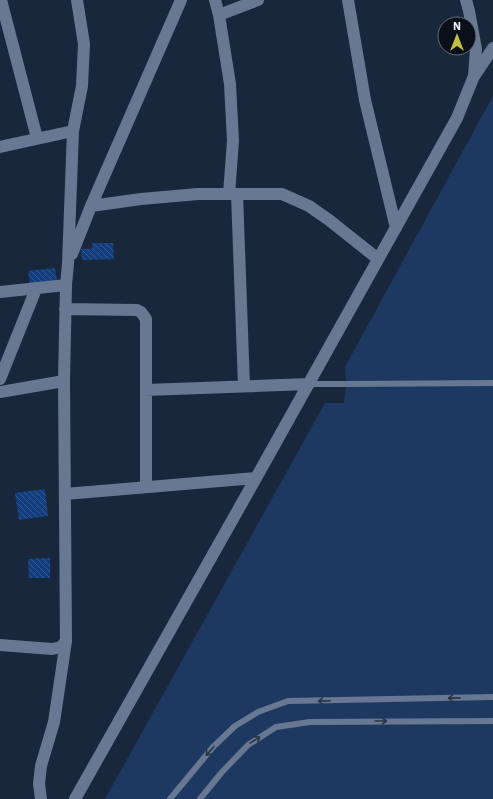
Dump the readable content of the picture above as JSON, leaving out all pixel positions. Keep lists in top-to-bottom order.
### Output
{
  "north": "top"
}
